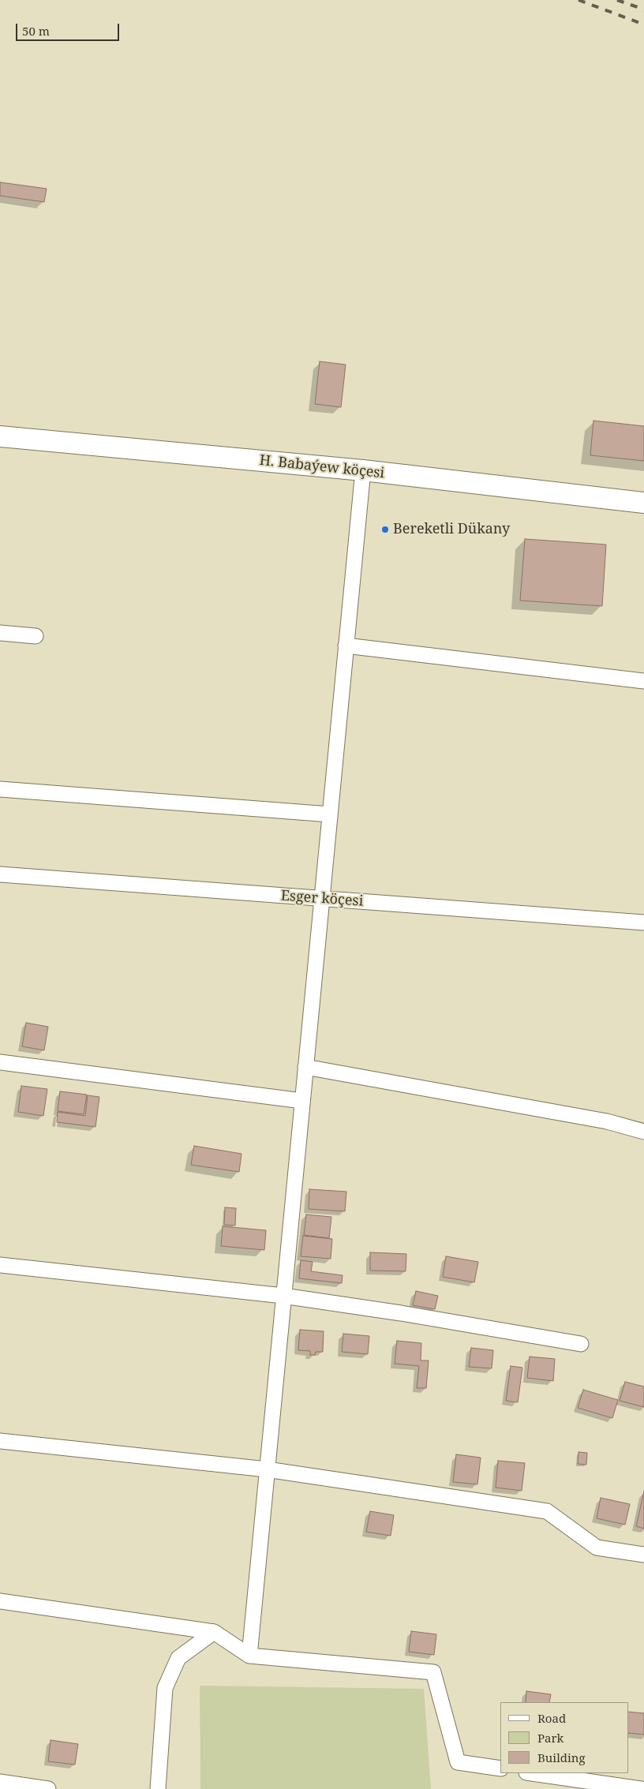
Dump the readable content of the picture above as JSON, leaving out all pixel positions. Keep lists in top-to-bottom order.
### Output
{
  "streets": {
    "street": ["H. Babaýew köçesi", "Esger köçesi"]
  },
  "places": ["Bereketli Dükany"],
  "legend": ["Road", "Park", "Building"],
  "scale_bar": "50 m"
}
